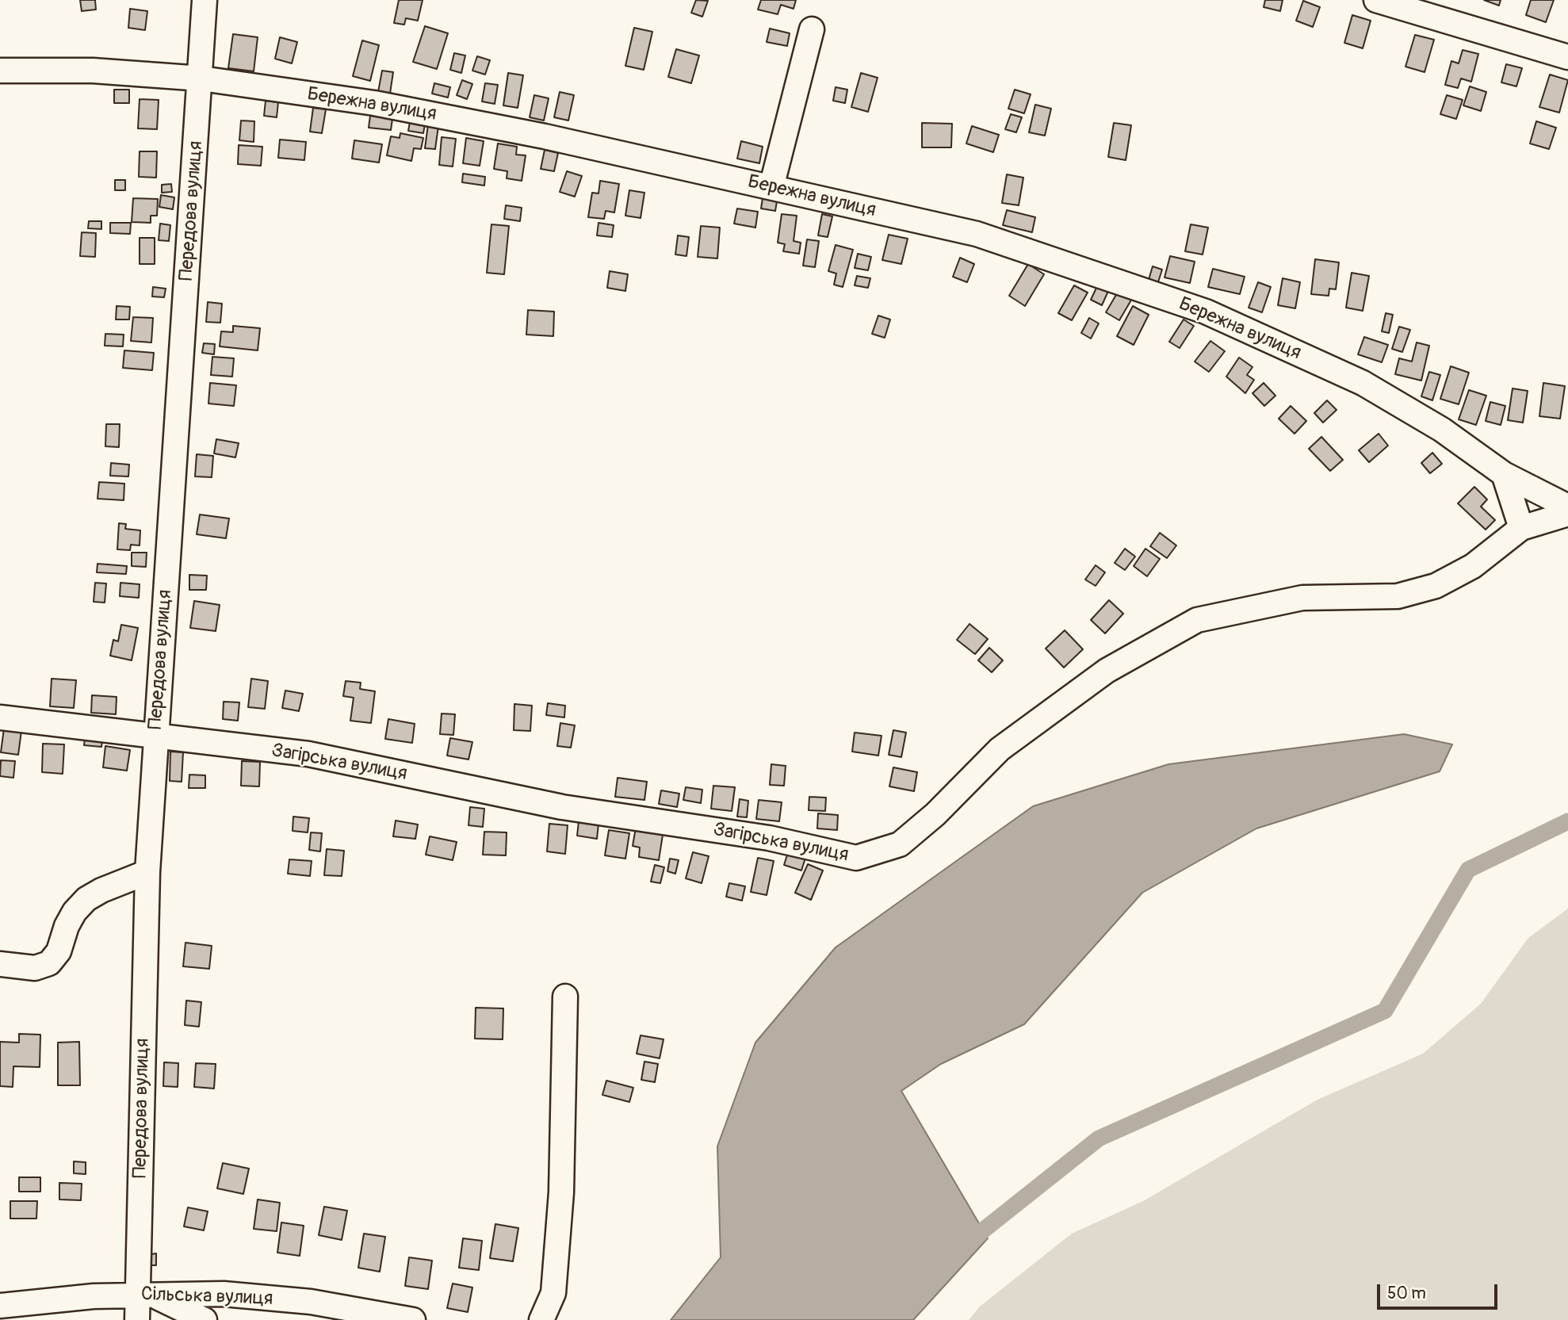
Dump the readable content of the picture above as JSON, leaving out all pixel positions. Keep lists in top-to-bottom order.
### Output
{
  "streets": {
    "street": [
      "Бережна вулиця",
      "Передова вулиця",
      "Загірська вулиця",
      "Сільська вулиця"
    ]
  },
  "crossings": [
    ["Бережна вулиця", "Передова вулиця"],
    ["Передова вулиця", "Загірська вулиця"],
    ["Передова вулиця", "Сільська вулиця"]
  ],
  "scale_bar": "50 m"
}
